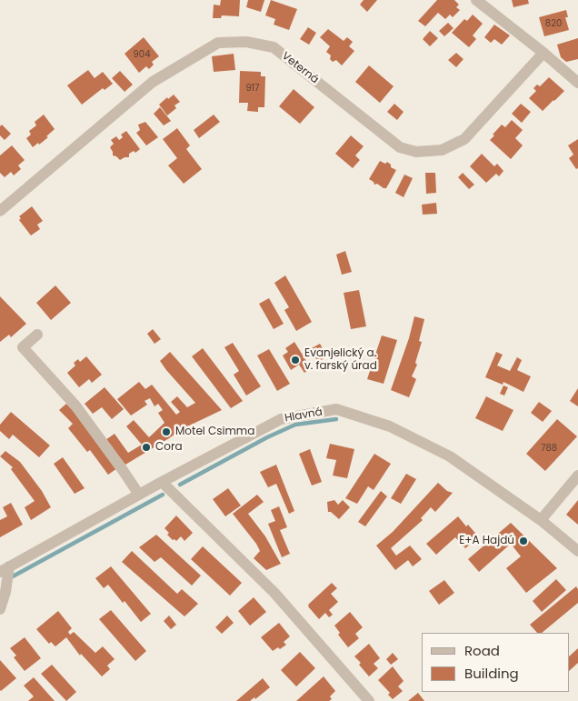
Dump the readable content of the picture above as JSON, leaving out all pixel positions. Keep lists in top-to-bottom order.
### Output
{
  "streets": {
    "street": ["Veterná", "Hlavná"]
  },
  "places": [
    "Evanjelický a. v. farský úrad",
    "Motel Csimma",
    "Cora",
    "E+A Hajdú"
  ],
  "house_numbers": [
    "820",
    "904",
    "917",
    "788"
  ],
  "legend": ["Road", "Building"]
}
